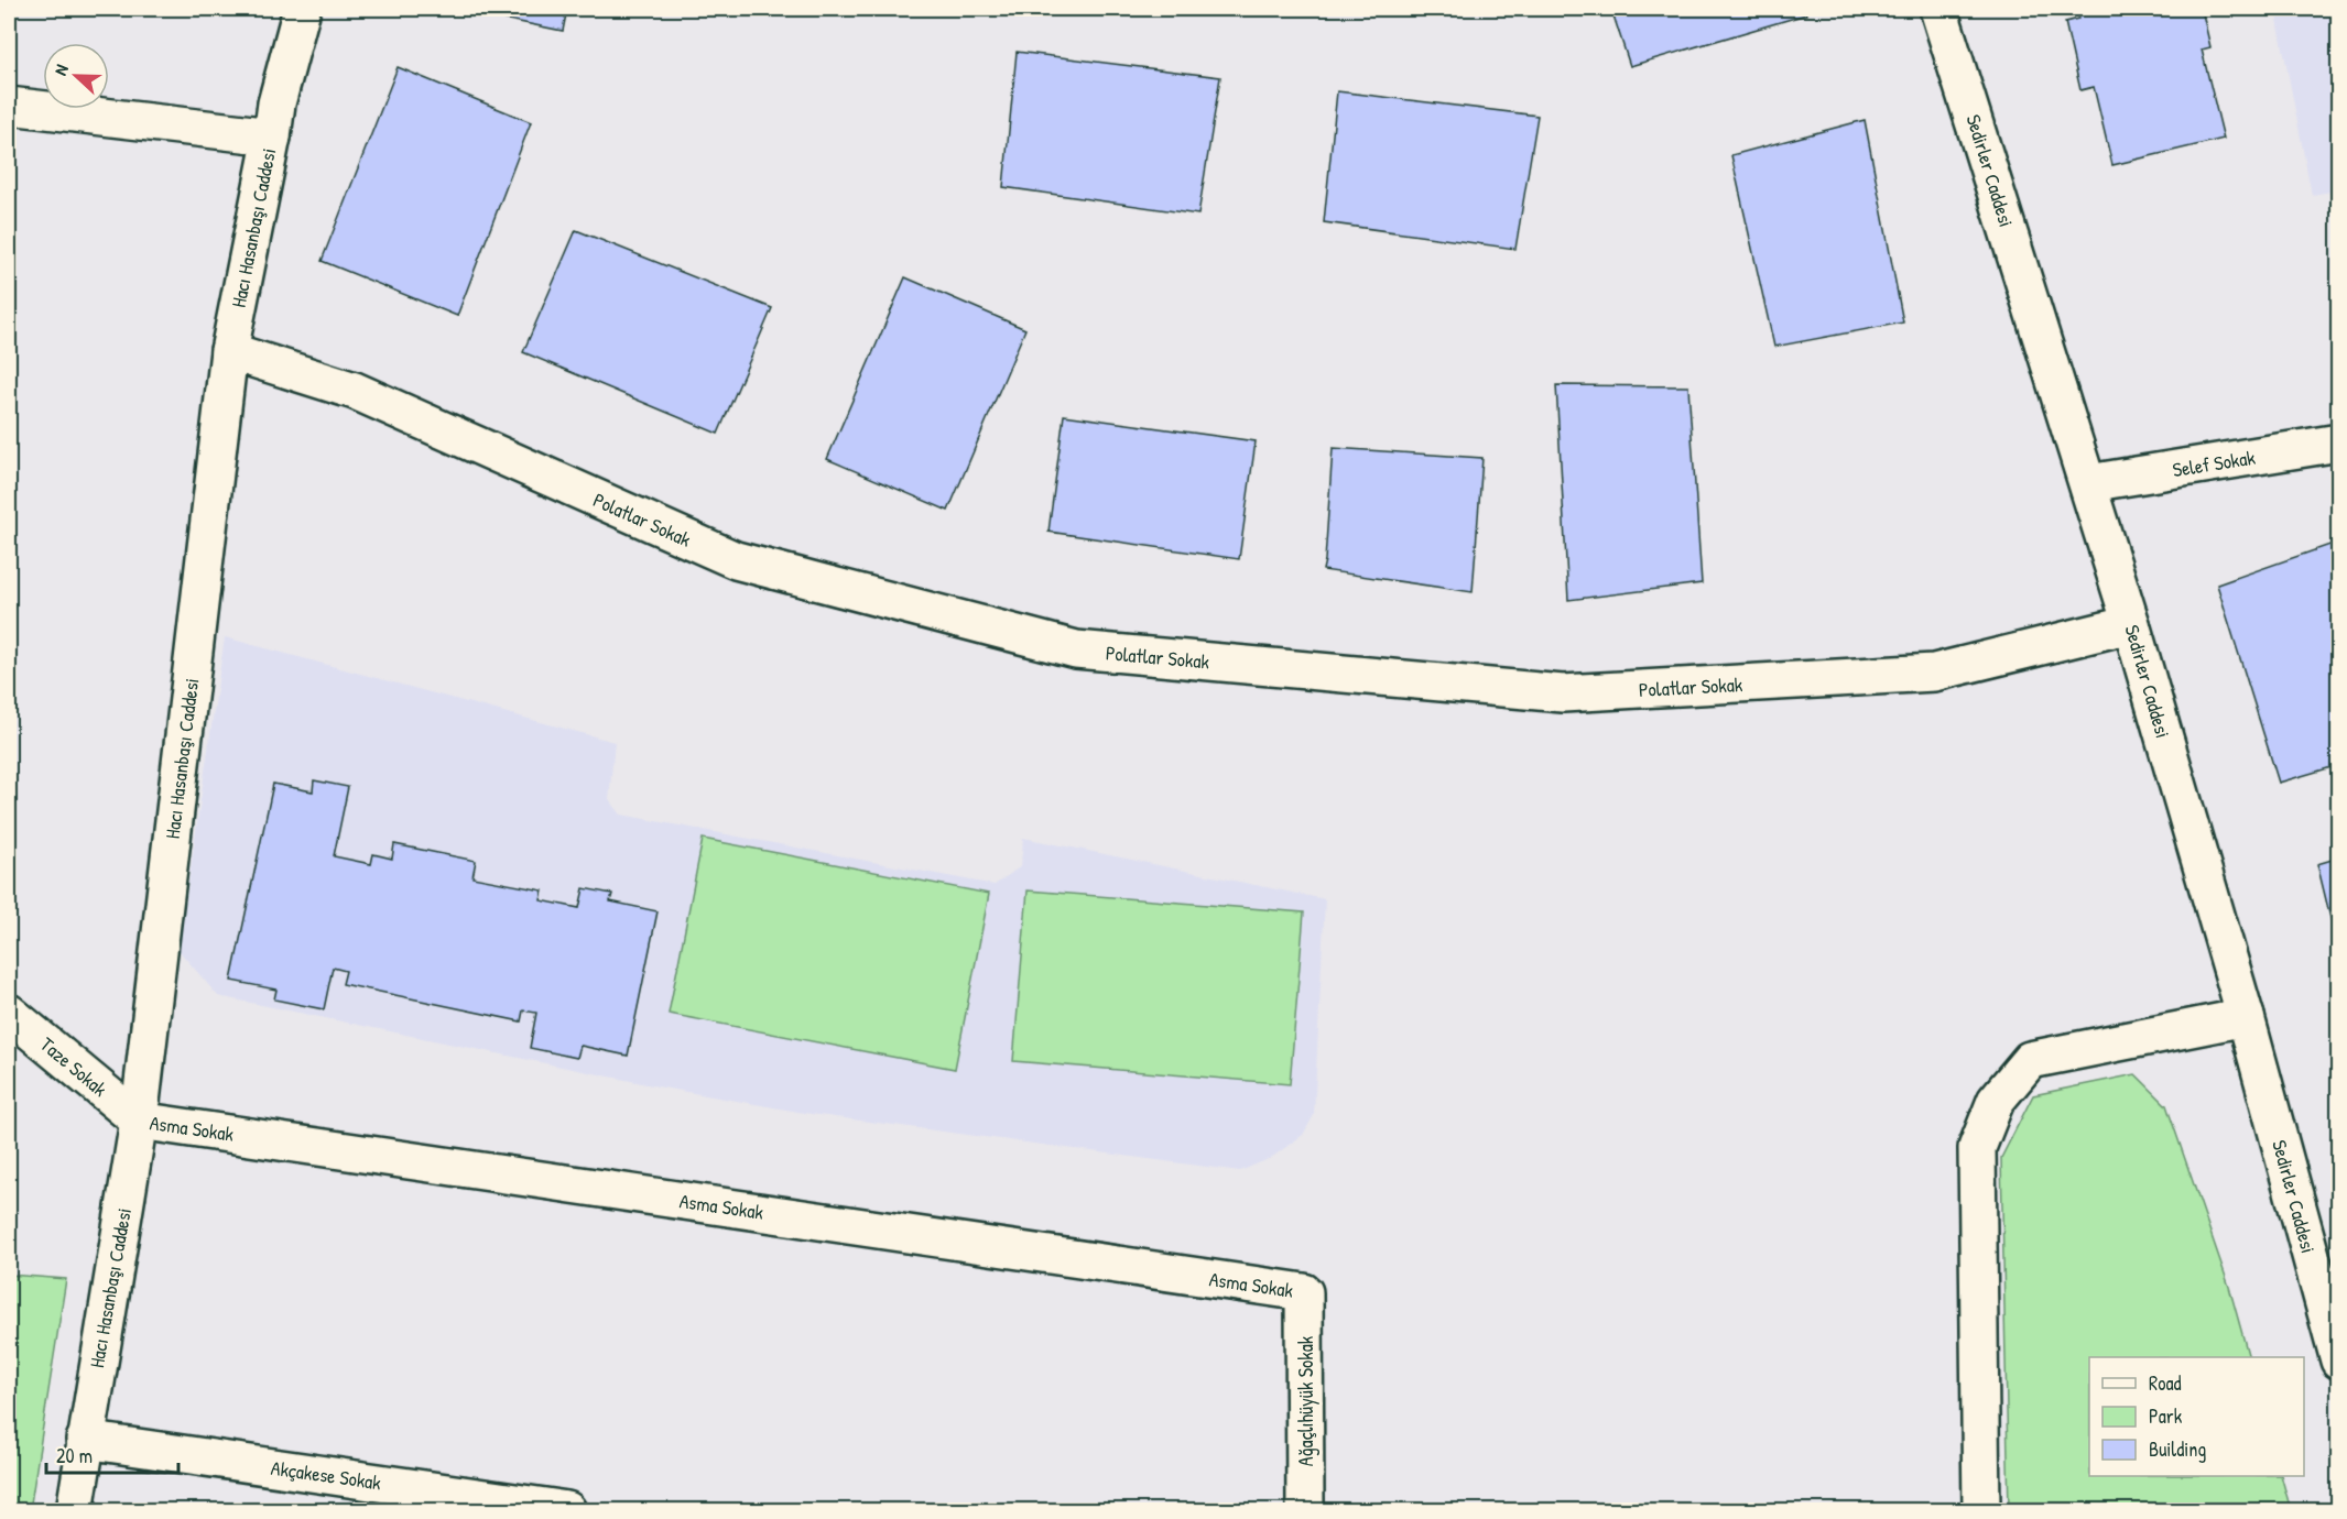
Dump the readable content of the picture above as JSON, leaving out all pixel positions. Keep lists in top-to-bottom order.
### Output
{
  "streets": {
    "street": [
      "Sedirler Caddesi",
      "Hacı Hasanbaşı Caddesi",
      "Selef Sokak",
      "Polatlar Sokak",
      "Taze Sokak",
      "Asma Sokak",
      "Ağaçlıhüyük Sokak",
      "Akçakese Sokak"
    ]
  },
  "crossings": [
    ["Sedirler Caddesi", "Selef Sokak"],
    ["Sedirler Caddesi", "Polatlar Sokak"],
    ["Hacı Hasanbaşı Caddesi", "Polatlar Sokak"],
    ["Hacı Hasanbaşı Caddesi", "Taze Sokak"],
    ["Hacı Hasanbaşı Caddesi", "Asma Sokak"],
    ["Hacı Hasanbaşı Caddesi", "Akçakese Sokak"],
    ["Taze Sokak", "Asma Sokak"],
    ["Asma Sokak", "Ağaçlıhüyük Sokak"]
  ],
  "legend": ["Road", "Park", "Building"],
  "scale_bar": "20 m",
  "north": "left"
}
